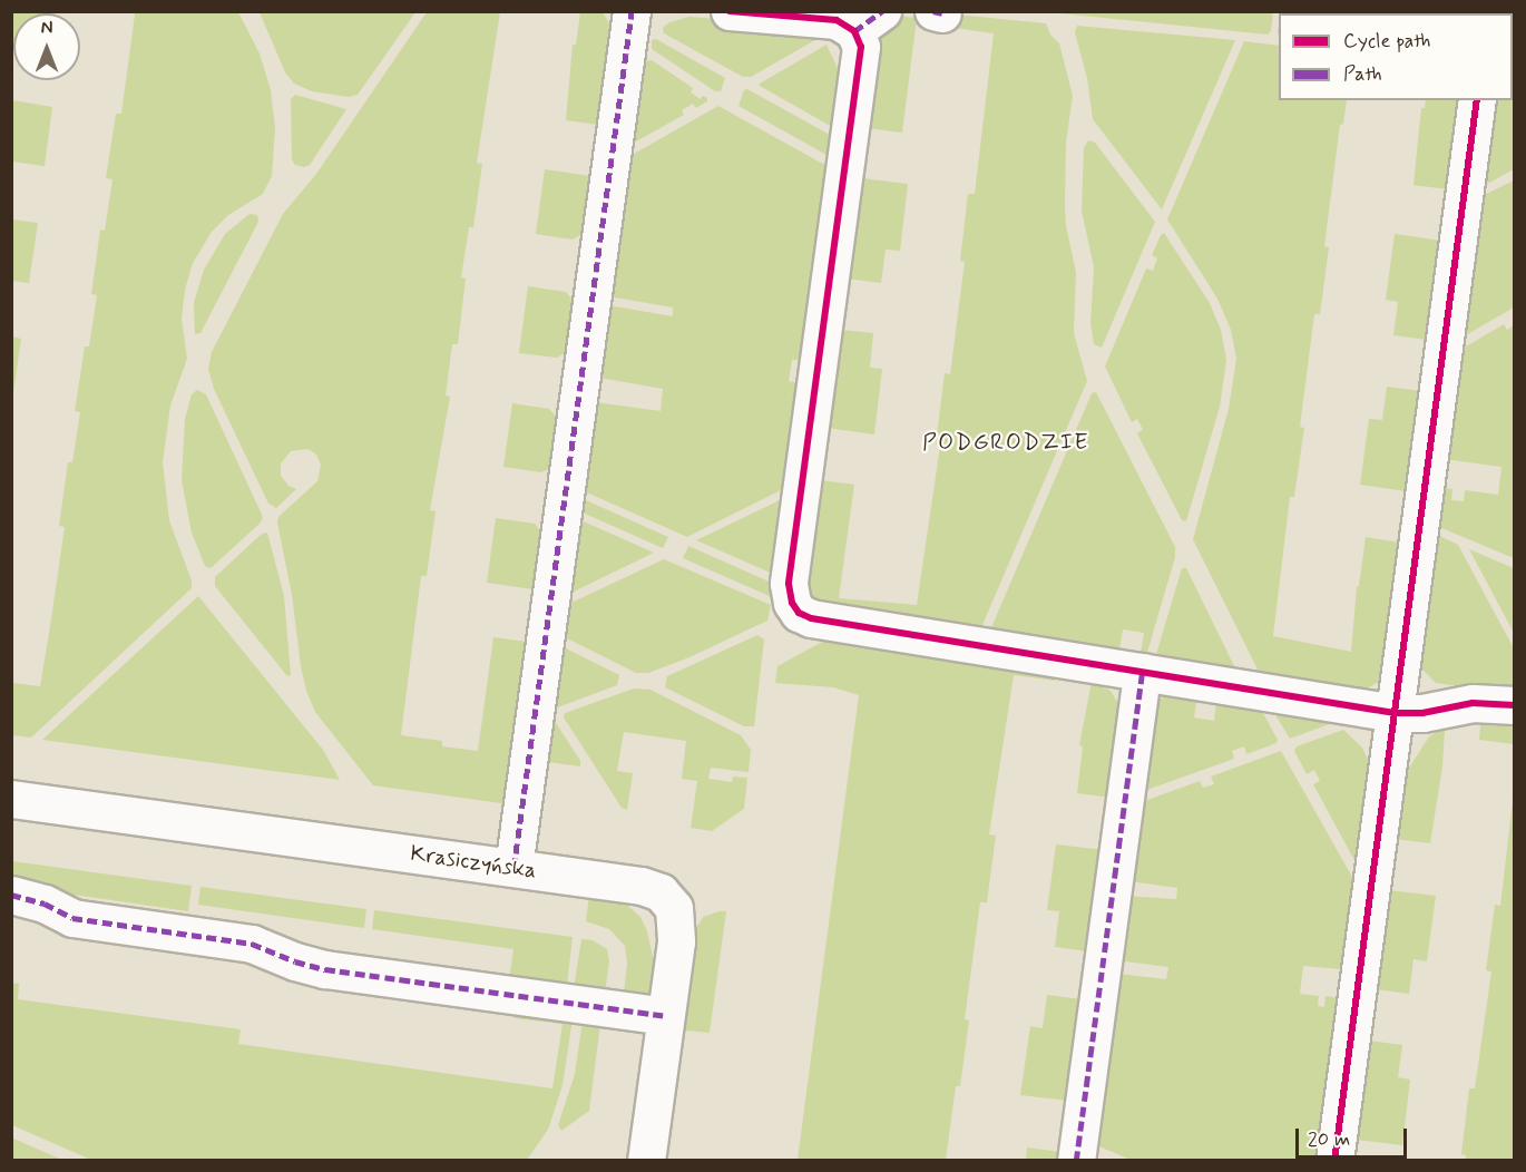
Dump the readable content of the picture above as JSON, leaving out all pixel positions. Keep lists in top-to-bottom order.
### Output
{
  "streets": {
    "street": ["Krasiczyńska"]
  },
  "districts": ["PODGRODZIE"],
  "legend": ["Cycle path", "Path"],
  "scale_bar": "20 m",
  "north": "top"
}
